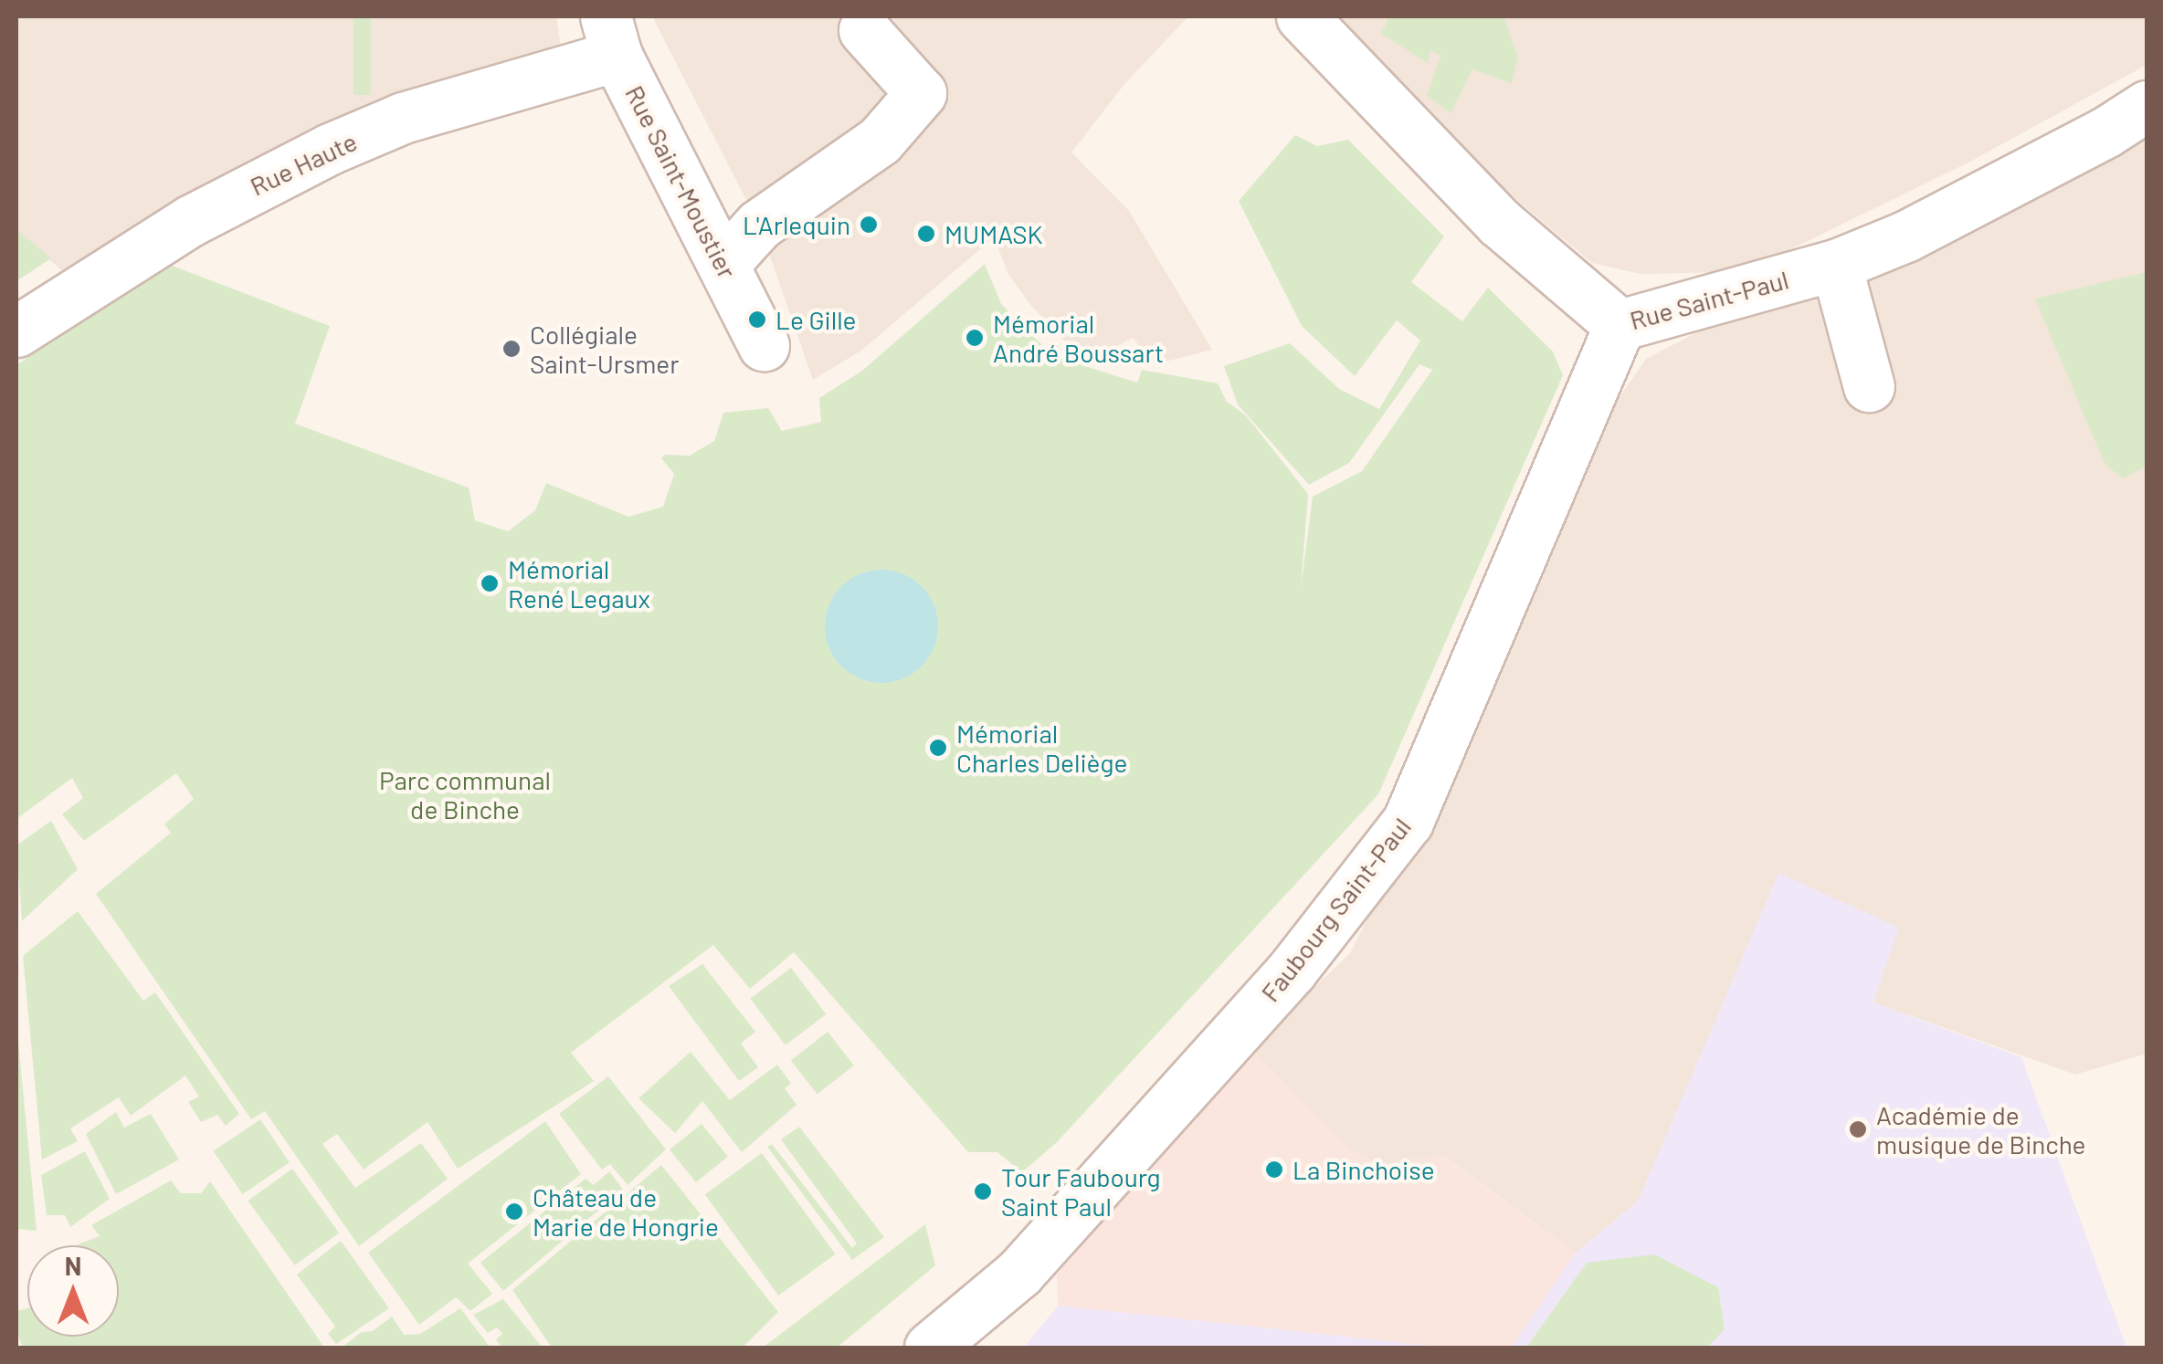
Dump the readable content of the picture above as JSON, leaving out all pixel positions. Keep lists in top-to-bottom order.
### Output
{
  "streets": {
    "street": [
      "Rue Haute",
      "Rue Saint-Moustier",
      "Rue Saint-Paul",
      "Faubourg Saint-Paul"
    ]
  },
  "crossings": [
    ["Rue Haute", "Rue Saint-Moustier"],
    ["Rue Saint-Paul", "Faubourg Saint-Paul"]
  ],
  "parks": ["Parc communal de Binche"],
  "places": [
    "L'Arlequin",
    "MUMASK",
    "Le Gille",
    "Mémorial André Boussart",
    "Collégiale Saint-Ursmer",
    "Mémorial René Legaux",
    "Mémorial Charles Deliège",
    "Académie de musique de Binche",
    "La Binchoise",
    "Tour Faubourg Saint Paul",
    "Château de Marie de Hongrie"
  ],
  "north": "top"
}
